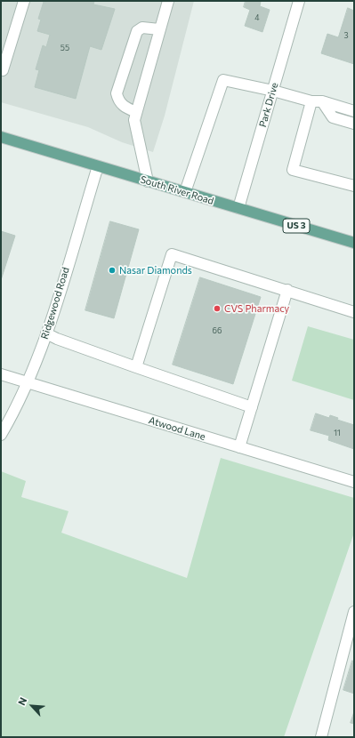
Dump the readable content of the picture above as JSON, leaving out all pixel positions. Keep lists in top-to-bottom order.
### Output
{
  "streets": {
    "main road": ["South River Road", "US 3"],
    "street": ["Park Drive", "Ridgewood Road", "Atwood Lane"]
  },
  "crossings": [
    ["Park Drive", "South River Road"],
    ["South River Road", "Ridgewood Road"],
    ["Ridgewood Road", "Atwood Lane"]
  ],
  "places": ["Nasar Diamonds", "CVS Pharmacy"],
  "house_numbers": [
    "4",
    "3",
    "55",
    "66",
    "11"
  ],
  "north": "top left"
}
